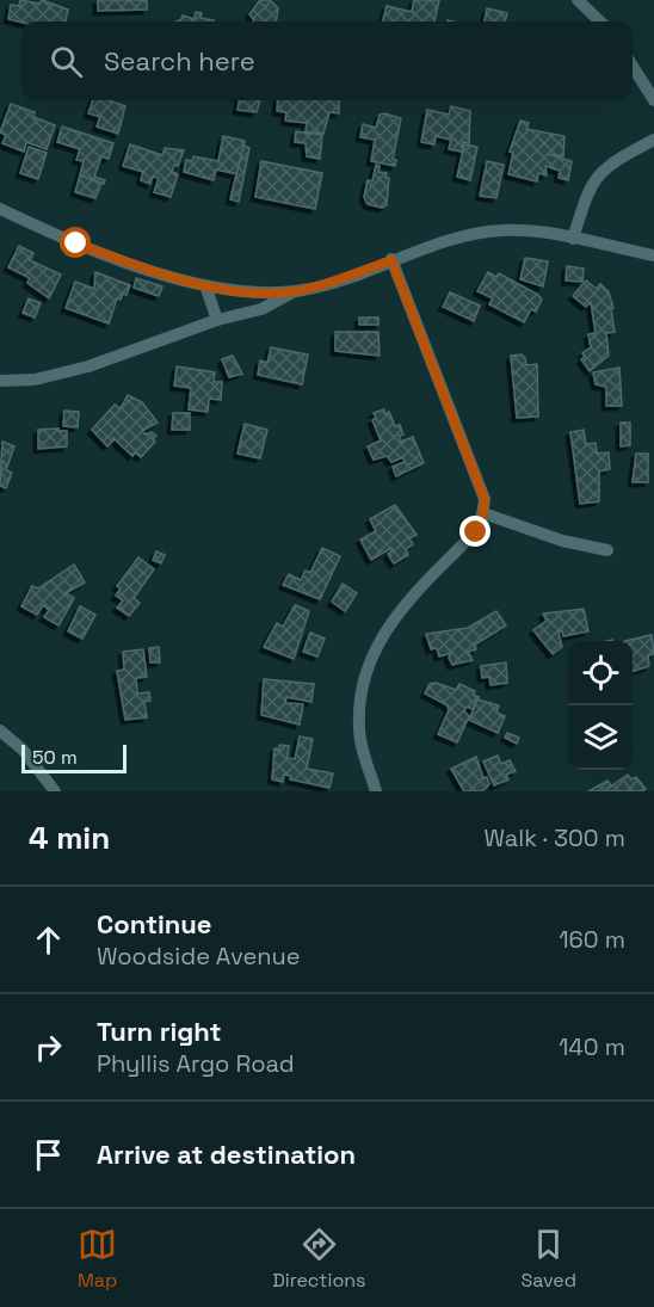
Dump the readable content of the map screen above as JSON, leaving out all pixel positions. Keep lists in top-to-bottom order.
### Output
{
  "scale_bar": "50 m",
  "page": {
    "search": "Search here",
    "scale": "50 m",
    "heading": ["4 min", "Walk · 300 m"],
    "list": [
      ["Continue", "Woodside Avenue", "160 m"],
      ["Turn right", "Phyllis Argo Road", "140 m"],
      "Arrive at destination"
    ],
    "nav": ["Map", "Directions", "Saved"]
  }
}
